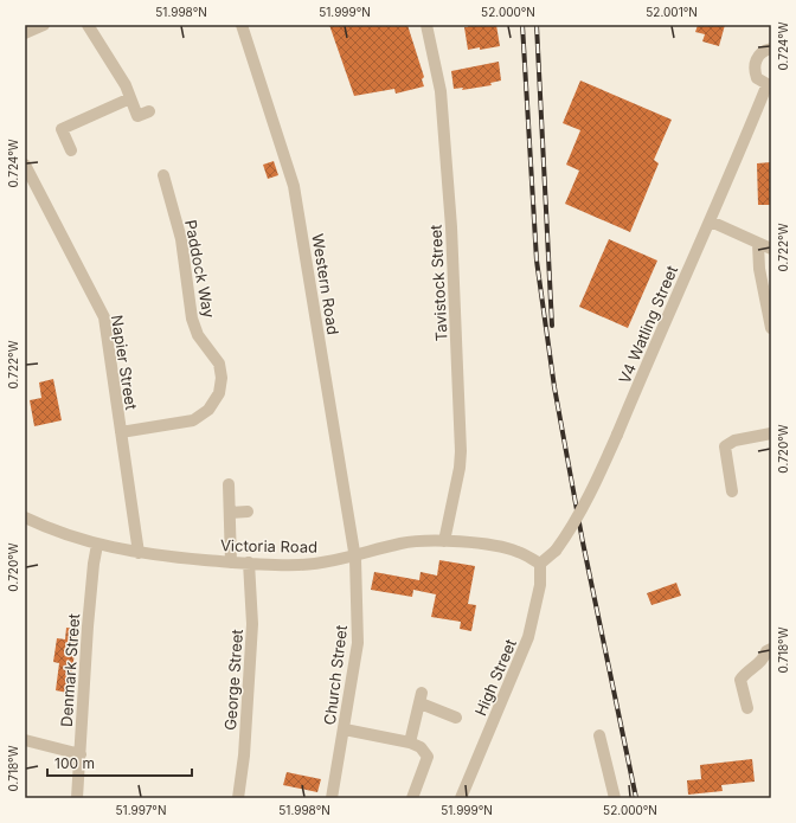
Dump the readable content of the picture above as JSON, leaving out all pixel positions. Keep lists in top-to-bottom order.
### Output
{
  "streets": {
    "street": [
      "Paddock Way",
      "Tavistock Street",
      "Western Road",
      "V4 Watling Street",
      "Napier Street",
      "Victoria Road",
      "Denmark Street",
      "Church Street",
      "High Street",
      "George Street"
    ]
  },
  "crossings": [
    ["Paddock Way", "Napier Street"],
    ["Tavistock Street", "Victoria Road"],
    ["Western Road", "Victoria Road"],
    ["Western Road", "Church Street"],
    ["V4 Watling Street", "Victoria Road"],
    ["V4 Watling Street", "High Street"],
    ["Napier Street", "Victoria Road"],
    ["Victoria Road", "Denmark Street"],
    ["Victoria Road", "Church Street"],
    ["Victoria Road", "High Street"],
    ["Victoria Road", "George Street"]
  ],
  "scale_bar": "100 m",
  "coordinates": [
    "51.998°N",
    "51.999°N",
    "52.000°N",
    "52.001°N",
    "0.724°W",
    "0.722°W",
    "0.720°W",
    "0.718°W",
    "51.997°N"
  ]
}
